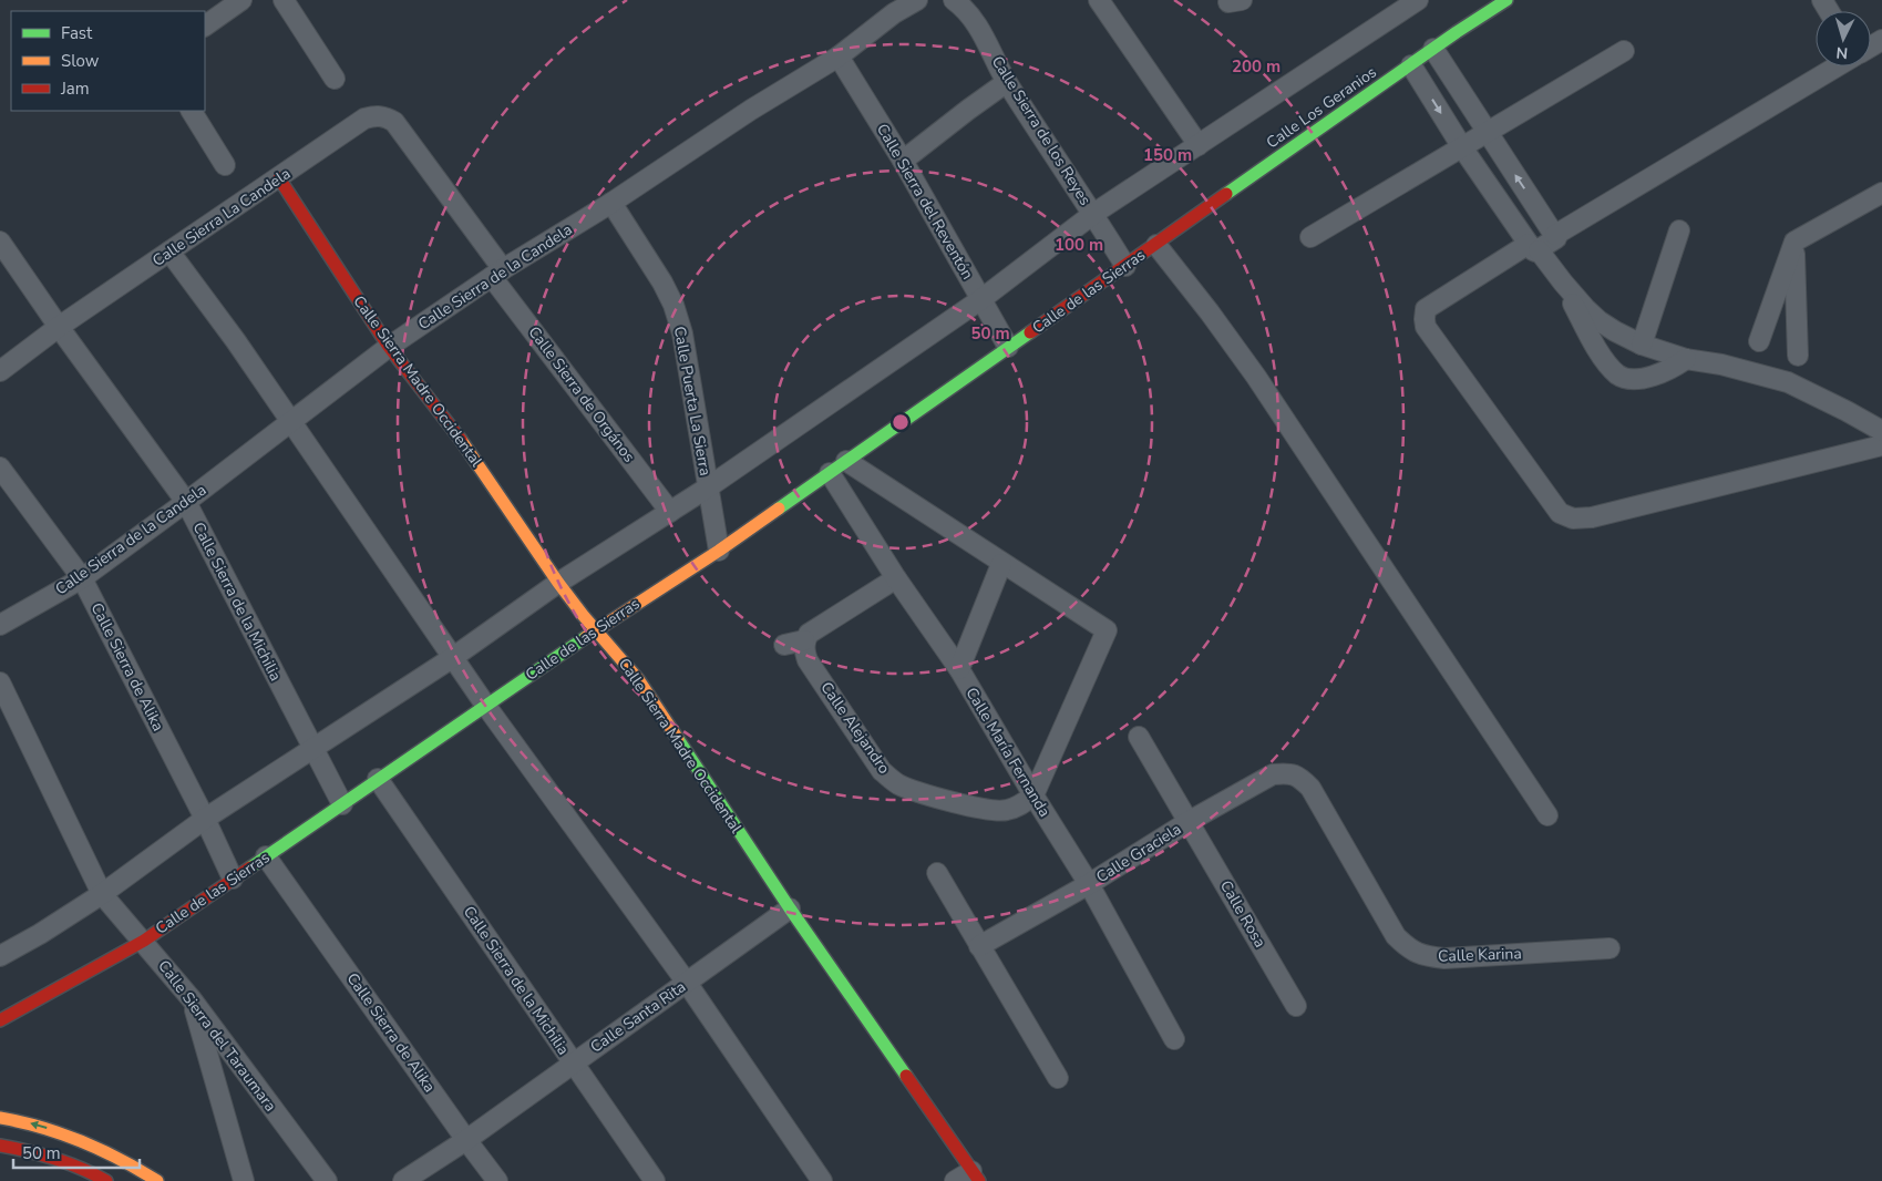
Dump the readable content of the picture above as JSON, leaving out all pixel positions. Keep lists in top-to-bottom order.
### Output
{
  "streets": {
    "street": [
      "Calle Los Geranios",
      "Calle Sierra de los Reyes",
      "Calle Sierra del Reventón",
      "Calle Sierra La Candela",
      "Calle Sierra de la Candela",
      "Calle de las Sierras",
      "Calle Sierra Madre Occidental",
      "Calle Sierra de Orgános",
      "Calle Puerta La Sierra",
      "Calle Sierra de la Michilia",
      "Calle Sierra de Alika",
      "Calle Alejandro",
      "Calle María Fernanda",
      "Calle Graciela",
      "Calle Rosa",
      "Calle Karina",
      "Calle Santa Rita",
      "Calle Sierra del Taraumara"
    ]
  },
  "crossings": [
    ["Calle Los Geranios", "Calle de las Sierras"],
    ["Calle Sierra de los Reyes", "Calle de las Sierras"],
    ["Calle Sierra del Reventón", "Calle Sierra de la Candela"],
    ["Calle Sierra del Reventón", "Calle de las Sierras"],
    ["Calle Sierra La Candela", "Calle Sierra Madre Occidental"],
    ["Calle Sierra La Candela", "Calle Sierra de Orgános"],
    ["Calle Sierra La Candela", "Calle Sierra de la Michilia"],
    ["Calle Sierra de la Candela", "Calle Sierra Madre Occidental"],
    ["Calle Sierra de la Candela", "Calle Sierra de Orgános"],
    ["Calle Sierra de la Candela", "Calle Puerta La Sierra"],
    ["Calle Sierra de la Candela", "Calle Sierra de la Michilia"],
    ["Calle Sierra de la Candela", "Calle Sierra de Alika"],
    ["Calle de las Sierras", "Calle Sierra Madre Occidental"],
    ["Calle de las Sierras", "Calle Puerta La Sierra"],
    ["Calle de las Sierras", "Calle Sierra de la Michilia"],
    ["Calle de las Sierras", "Calle Sierra de Alika"],
    ["Calle de las Sierras", "Calle María Fernanda"],
    ["Calle de las Sierras", "Calle Sierra del Taraumara"],
    ["Calle Sierra Madre Occidental", "Calle Santa Rita"],
    ["Calle Sierra de la Michilia", "Calle Santa Rita"],
    ["Calle Sierra de Alika", "Calle Santa Rita"],
    ["Calle Alejandro", "Calle María Fernanda"],
    ["Calle María Fernanda", "Calle Graciela"],
    ["Calle Graciela", "Calle Rosa"],
    ["Calle Graciela", "Calle Karina"]
  ],
  "legend": ["Fast", "Slow", "Jam"],
  "scale_bar": "50 m",
  "north": "bottom",
  "rings": [
    "200 m",
    "150 m",
    "100 m",
    "50 m"
  ]
}
